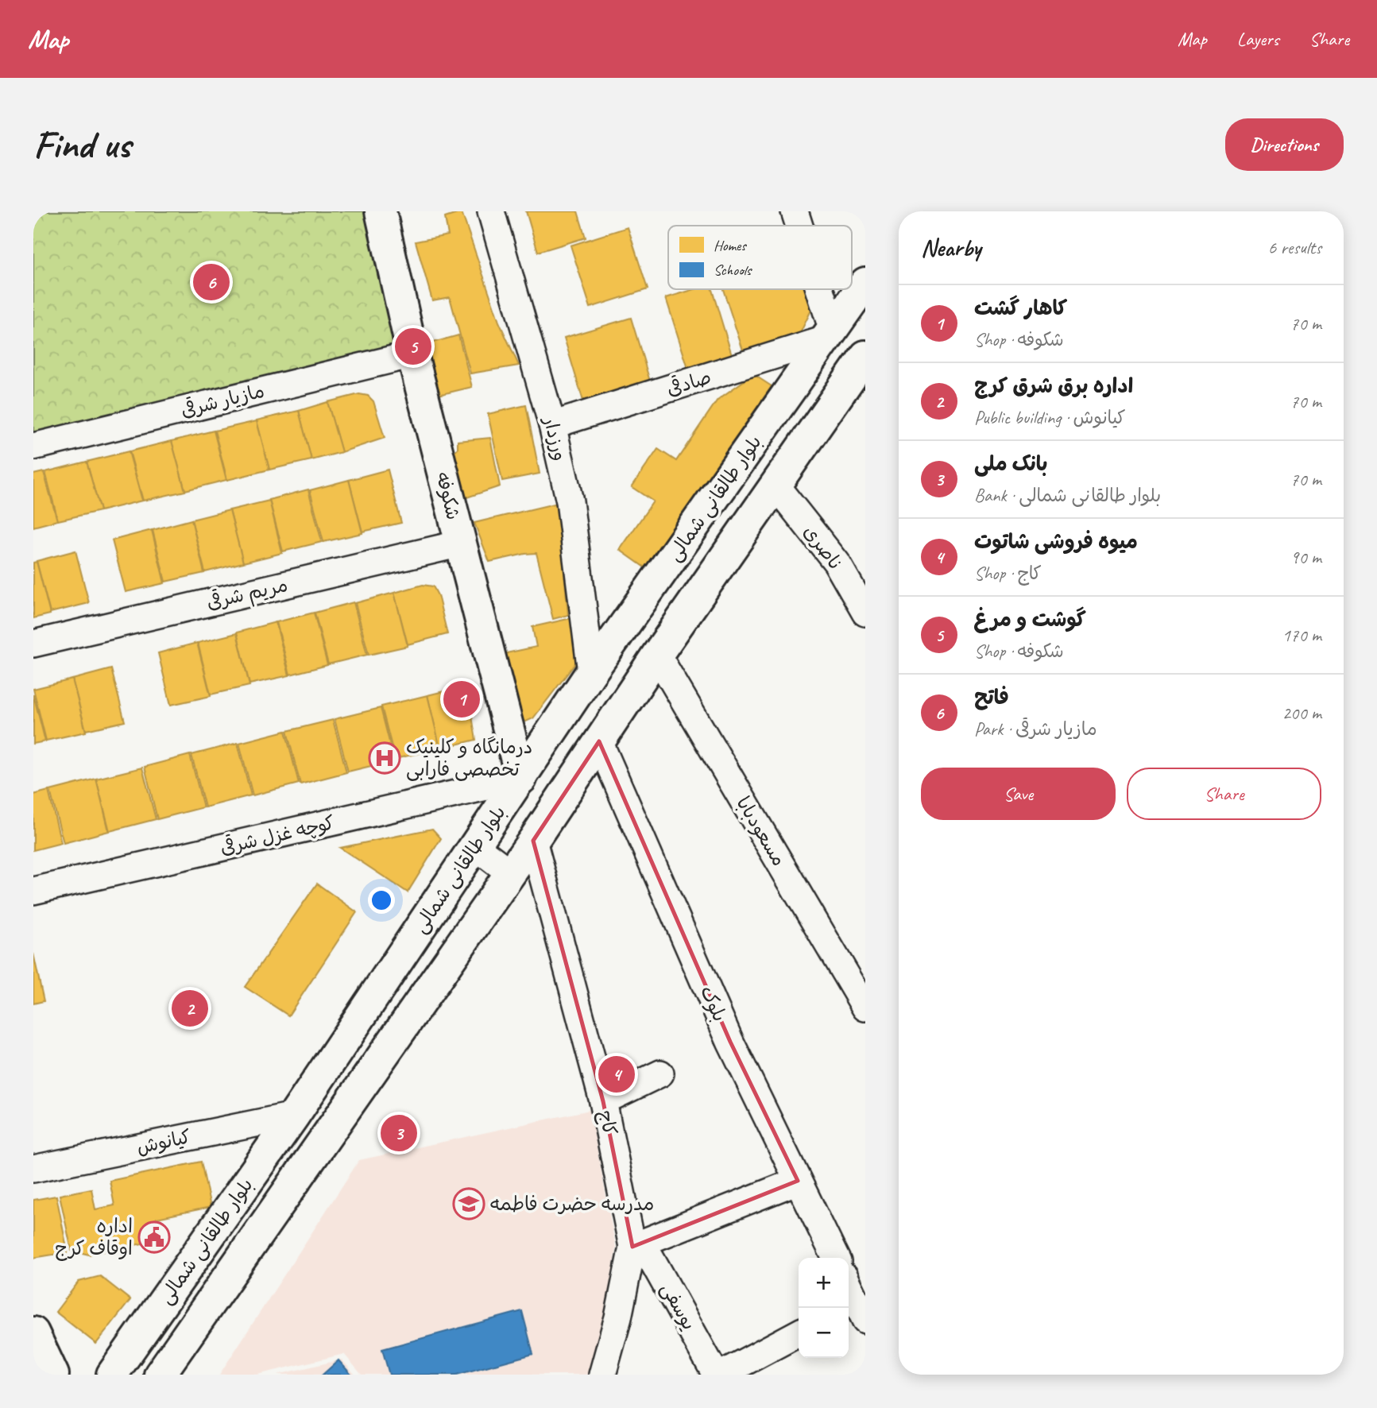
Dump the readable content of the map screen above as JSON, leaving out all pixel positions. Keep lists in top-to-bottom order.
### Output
{
  "streets": {
    "main road": ["شکوفه", "بلوار طالقانی شمالی"],
    "street": [
      "صادقی",
      "مازیار شرقی",
      "ورزدار",
      "ناصری",
      "مریم شرقی",
      "مسعودبابا",
      "کوچه غزل شرقی",
      "بلوک",
      "کاج",
      "کیانوش",
      "یوسفی"
    ]
  },
  "crossings": [
    ["صادقی", "ورزدار"],
    ["صادقی", "بلوار طالقانی شمالی"],
    ["مازیار شرقی", "شکوفه"],
    ["ورزدار", "بلوار طالقانی شمالی"],
    ["شکوفه", "بلوار طالقانی شمالی"],
    ["شکوفه", "مریم شرقی"],
    ["شکوفه", "کوچه غزل شرقی"],
    ["بلوار طالقانی شمالی", "ناصری"],
    ["بلوار طالقانی شمالی", "مسعودبابا"],
    ["بلوار طالقانی شمالی", "کوچه غزل شرقی"],
    ["بلوار طالقانی شمالی", "بلوک"],
    ["بلوار طالقانی شمالی", "کاج"],
    ["بلوار طالقانی شمالی", "کیانوش"],
    ["کاج", "یوسفی"]
  ],
  "places": {
    "hospital": ["درمانگاه و کلینیک تخصصی فارابی"],
    "school or university": ["مدرسه حضرت فاطمه"],
    "public building": ["اداره اوقاف کرج"]
  },
  "legend": ["Homes", "Schools"],
  "page": {
    "header": "Map",
    "nav": ["Map", "Layers", "Share"],
    "buttons": [
      "Directions",
      ["Save", "Share"]
    ],
    "title": "Find us",
    "heading": ["Nearby", "6 results"],
    "pins": [
      "6",
      "5",
      "1",
      "2",
      "4",
      "3"
    ],
    "list": [
      {
        "mark": "1",
        "name": "کاهار گشت",
        "note": "Shop · شکوفه",
        "value": "70 m"
      },
      {
        "mark": "2",
        "name": "اداره برق شرق کرج",
        "note": "Public building · کیانوش",
        "value": "70 m"
      },
      {
        "mark": "3",
        "name": "بانک ملی",
        "note": "Bank · بلوار طالقانی شمالی",
        "value": "70 m"
      },
      {
        "mark": "4",
        "name": "میوه فروشی شاتوت",
        "note": "Shop · کاج",
        "value": "90 m"
      },
      {
        "mark": "5",
        "name": "گوشت و مرغ",
        "note": "Shop · شکوفه",
        "value": "170 m"
      },
      {
        "mark": "6",
        "name": "فاتح",
        "note": "Park · مازیار شرقی",
        "value": "200 m"
      }
    ],
    "map_buttons": ["+", "−"]
  }
}
